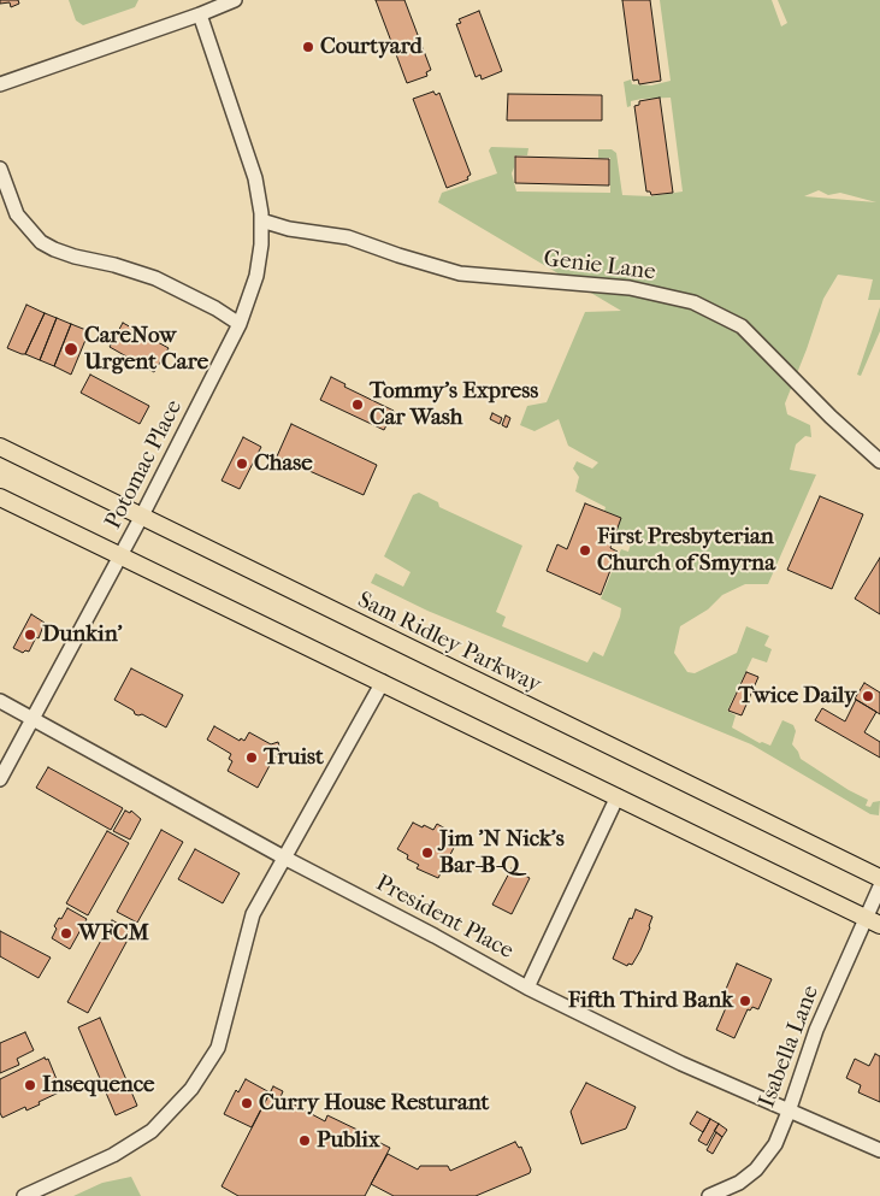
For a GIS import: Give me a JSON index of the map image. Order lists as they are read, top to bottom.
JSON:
{
  "streets": {
    "main road": ["Sam Ridley Parkway"],
    "street": [
      "Genie Lane",
      "Potomac Place",
      "President Place",
      "Isabella Lane"
    ]
  },
  "crossings": [
    ["Genie Lane", "Potomac Place"],
    ["Potomac Place", "Sam Ridley Parkway"],
    ["Potomac Place", "President Place"],
    ["President Place", "Isabella Lane"]
  ],
  "places": [
    "Courtyard",
    "CareNow Urgent Care",
    "Tommy's Express Car Wash",
    "Chase",
    "First Presbyterian Church of Smyrna",
    "Dunkin'",
    "Twice Daily",
    "Truist",
    "Jim 'N Nick's Bar-B-Q",
    "WFCM",
    "Fifth Third Bank",
    "Insequence",
    "Curry House Resturant",
    "Publix"
  ]
}
